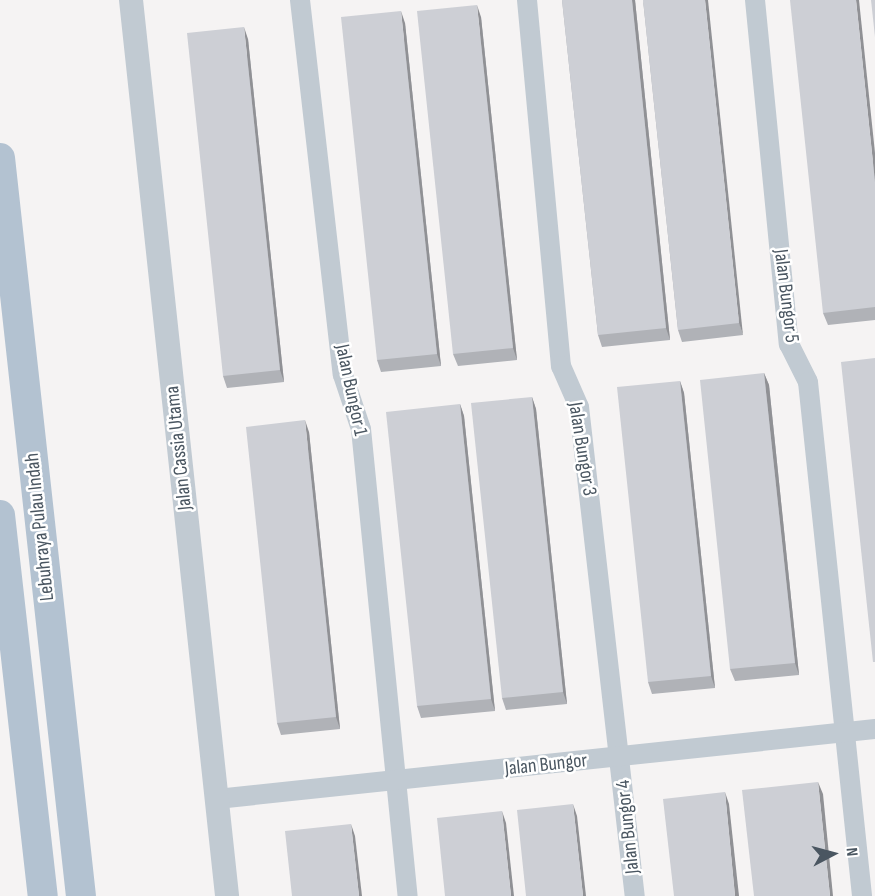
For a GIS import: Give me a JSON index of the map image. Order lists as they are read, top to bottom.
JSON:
{
  "streets": {
    "main road": ["Lebuhraya Pulau Indah"],
    "street": [
      "Jalan Bungor 5",
      "Jalan Bungor 1",
      "Jalan Cassia Utama",
      "Jalan Bungor 3",
      "Jalan Bungor",
      "Jalan Bungor 4"
    ]
  },
  "crossings": [
    ["Jalan Bungor 5", "Jalan Bungor"],
    ["Jalan Bungor 1", "Jalan Bungor"],
    ["Jalan Cassia Utama", "Jalan Bungor"],
    ["Jalan Bungor 3", "Jalan Bungor"],
    ["Jalan Bungor 3", "Jalan Bungor 4"],
    ["Jalan Bungor", "Jalan Bungor 4"]
  ],
  "north": "right"
}
